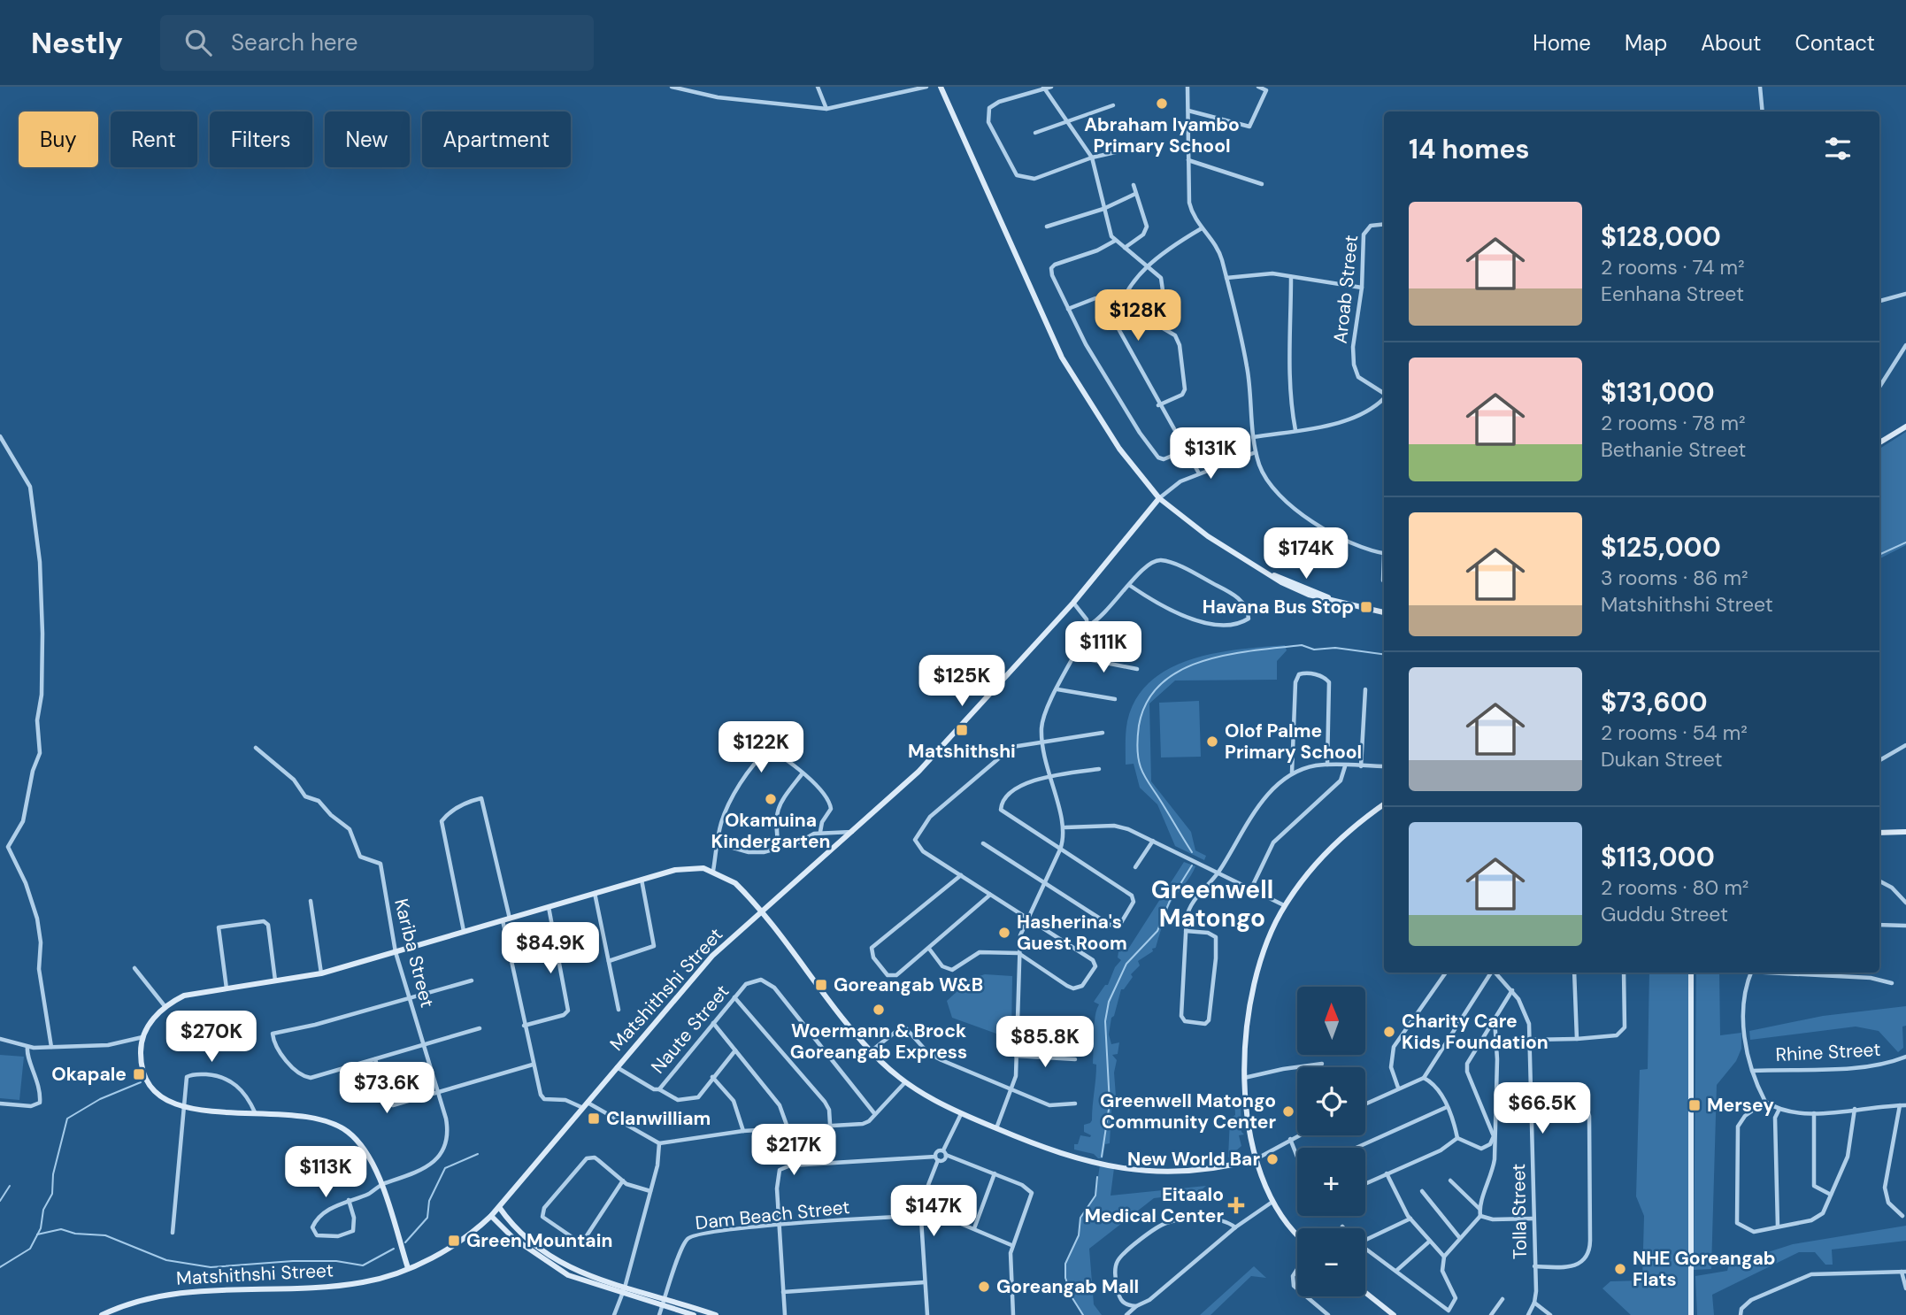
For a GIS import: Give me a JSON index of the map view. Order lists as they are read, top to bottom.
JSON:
{
  "streets": {
    "street": [
      "Aroab Street",
      "Kariba Street",
      "Matshithshi Street",
      "Naute Street",
      "Rhine Street",
      "Tolla Street",
      "Dam Beach Street"
    ]
  },
  "crossings": [
    ["Matshithshi Street", "Naute Street"]
  ],
  "districts": ["Greenwell Matongo"],
  "places": {
    "other": [
      "Abraham Iyambo Primary School",
      "Olof Palme Primary School",
      "Okamuina Kindergarten",
      "Hasherina's Guest Room",
      "Woermann & Brock Goreangab Express",
      "Charity Care Kids Foundation",
      "Greenwell Matongo Community Center",
      "New World Bar",
      "NHE Goreangab Flats",
      "Goreangab Mall"
    ],
    "transit": [
      "Havana Bus Stop",
      "Matshithshi",
      "Goreangab W&B",
      "Okapale",
      "Mersey",
      "Clanwilliam",
      "Green Mountain"
    ],
    "health": ["Eitaalo Medical Center"]
  },
  "north": "top",
  "page": {
    "header": "Nestly",
    "search": "Search here",
    "nav": [
      "Home",
      "Map",
      "About",
      "Contact"
    ],
    "chip": [
      "Buy",
      "Rent",
      "Filters",
      "New",
      "Apartment"
    ],
    "heading": "14 homes",
    "list": [
      {
        "name": "$128,000",
        "note": "2 rooms · 74 m² · Eenhana Street"
      },
      {
        "name": "$131,000",
        "note": "2 rooms · 78 m² · Bethanie Street"
      },
      {
        "name": "$125,000",
        "note": "3 rooms · 86 m² · Matshithshi Street"
      },
      {
        "name": "$73,600",
        "note": "2 rooms · 54 m² · Dukan Street"
      },
      {
        "name": "$113,000",
        "note": "2 rooms · 80 m² · Guddu Street"
      }
    ],
    "price": [
      "$128K",
      "$131K",
      "$174K",
      "$111K",
      "$125K",
      "$122K",
      "$84.9K",
      "$270K",
      "$85.8K",
      "$73.6K",
      "$66.5K",
      "$217K",
      "$113K",
      "$147K"
    ],
    "map_buttons": ["+", "−"]
  }
}
